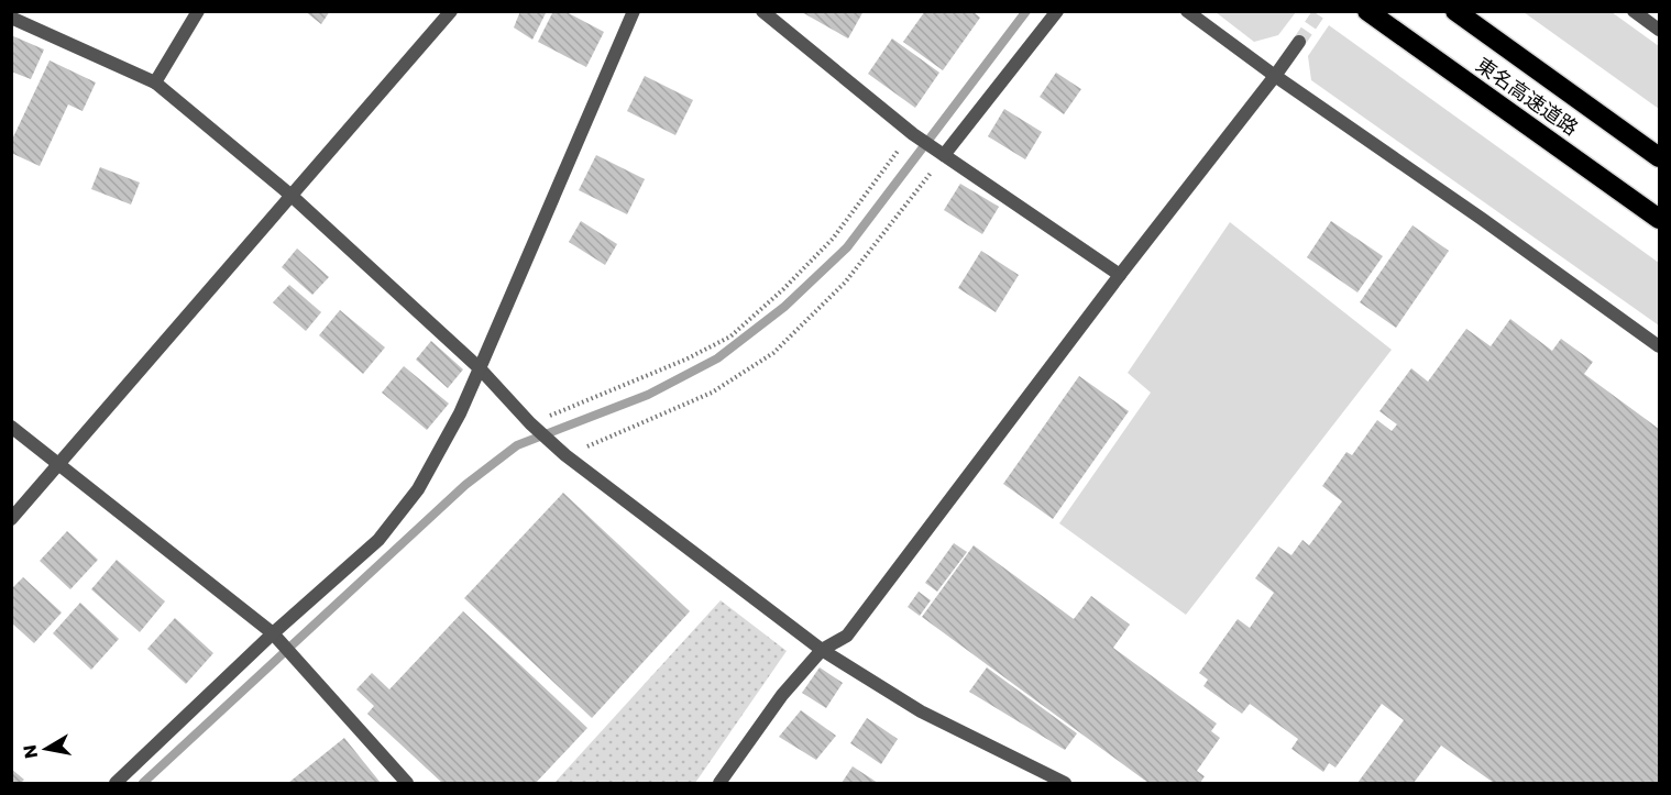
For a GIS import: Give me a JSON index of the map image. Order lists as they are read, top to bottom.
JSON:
{
  "streets": {
    "highway": ["東名高速道路"]
  },
  "north": "left"
}
